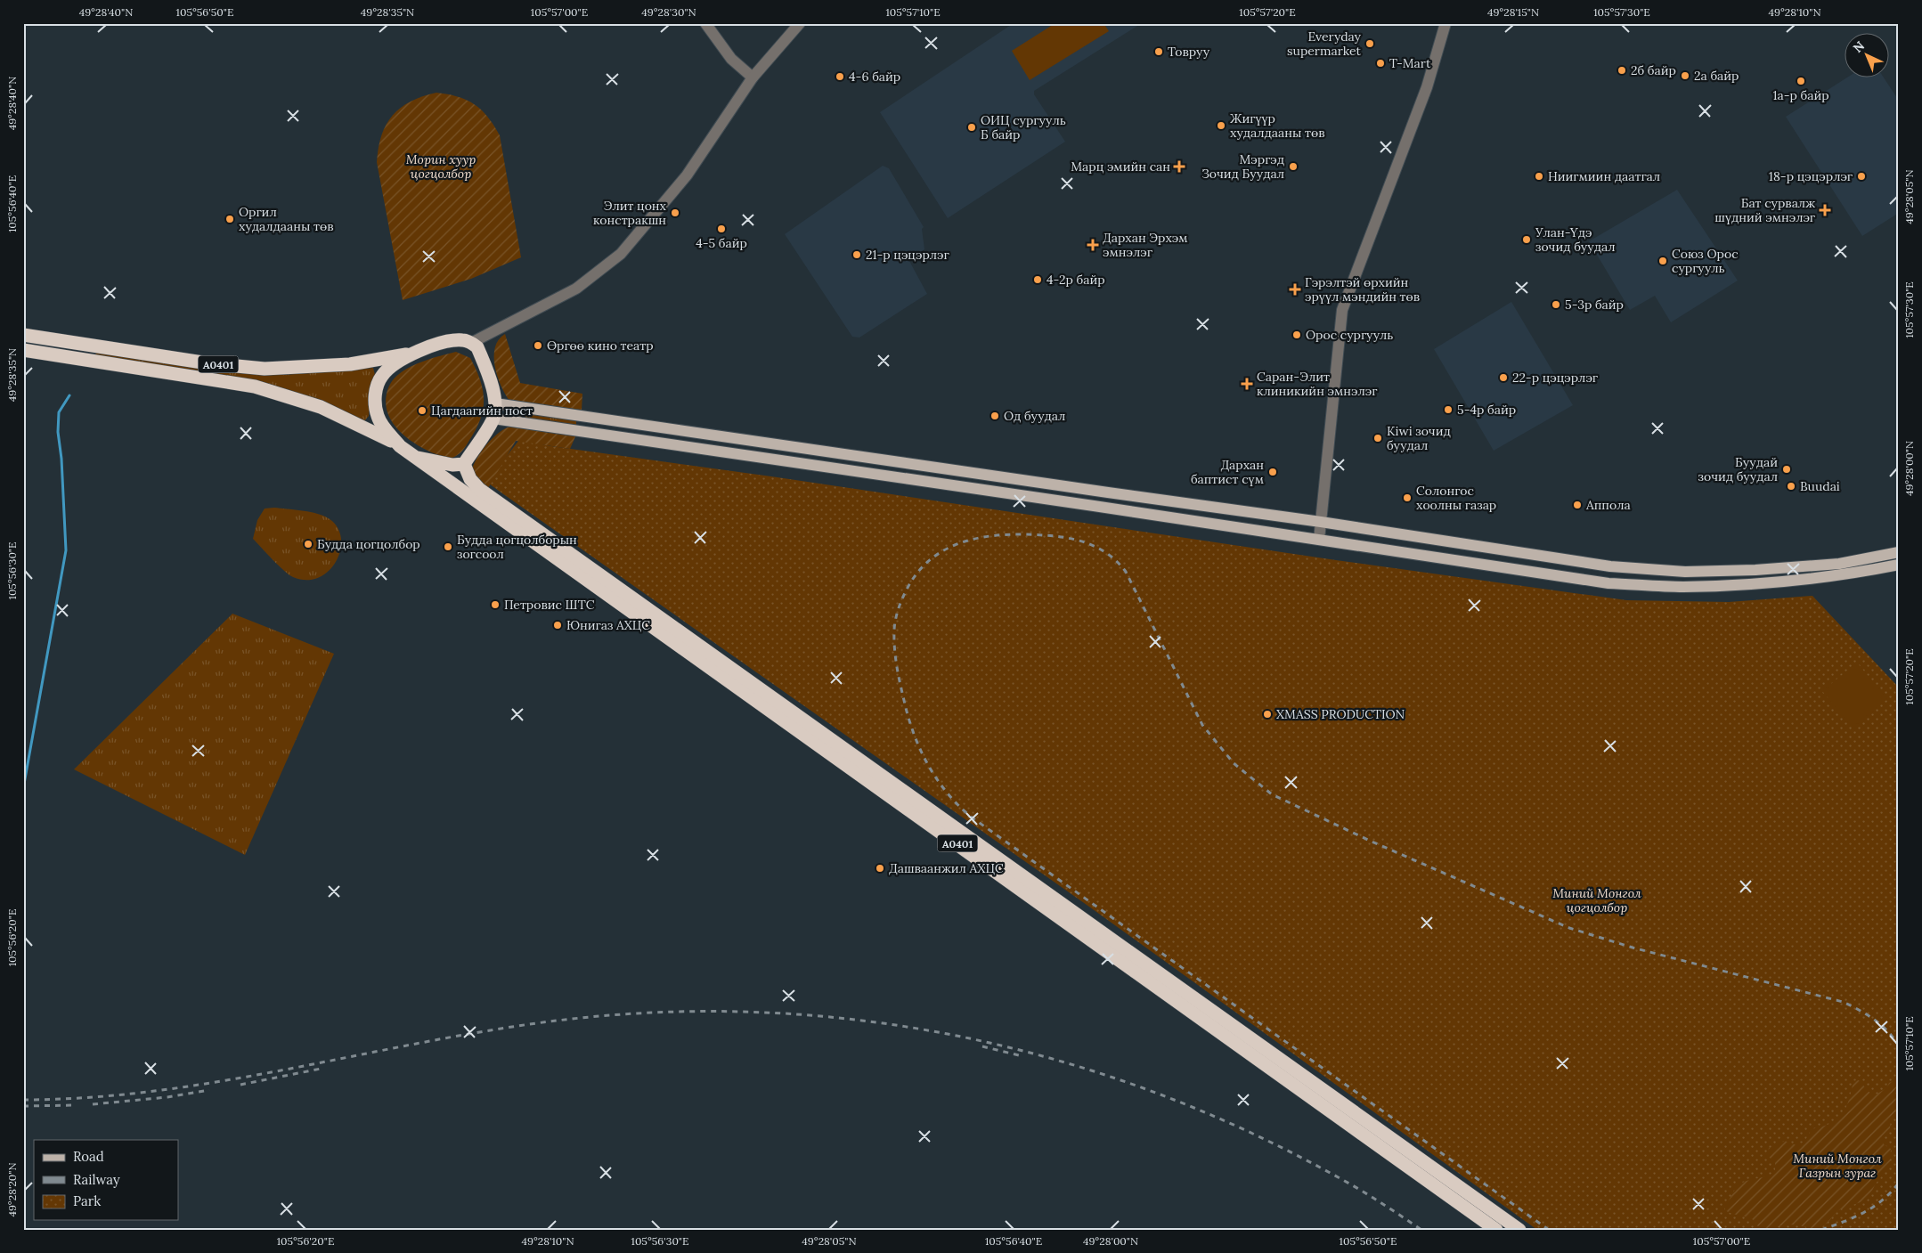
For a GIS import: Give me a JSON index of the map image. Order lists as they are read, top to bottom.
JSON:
{
  "streets": {
    "highway": ["A0401"]
  },
  "parks": ["Морин хуур цогцолбор", "Миний Монгол цогцолбор", "Миний Монгол Газрын зураг"],
  "places": {
    "other": [
      "Everyday supermarket",
      "Товруу",
      "T-Mart",
      "2б байр",
      "2а байр",
      "4-6 байр",
      "1а-р байр",
      "Жигүүр худалдааны төв",
      "ОИЦ сургууль Б байр",
      "Мэргэд Зочид Буудал",
      "Ниигмиин даатгал",
      "18-р цэцэрлэг",
      "Элит цонх констракшн",
      "Оргил худалдааны төв",
      "4-5 байр",
      "Улан-Үдэ зочид буудал",
      "21-р цэцэрлэг",
      "Союз Орос сургууль",
      "4-2р байр",
      "5-3р байр",
      "Орос сургууль",
      "Өргөө кино театр",
      "22-р цэцэрлэг",
      "5-4р байр",
      "Цагдаагийн пост",
      "Од буудал",
      "Kiwi зочид буудал",
      "Буудай зочид буудал",
      "Дархан баптист сүм",
      "Buudai",
      "Солонгос хоолны газар",
      "Аппола",
      "Будда цогцолбор",
      "Будда цогцолборын зогсоол",
      "Петровис ШТС",
      "Юнигаз АХЦС",
      "XMASS PRODUCTION",
      "Дашваанжил АХЦС"
    ],
    "health": [
      "Марц эмийн сан",
      "Бат сурвалж шүдний эмнэлэг",
      "Дархан Эрхэм эмнэлэг",
      "Гэрэлтэй өрхийн эрүүл мэндийн төв",
      "Саран-Элит клиникийн эмнэлэг"
    ]
  },
  "legend": ["Road", "Railway", "Park"],
  "north": "top left",
  "coordinates": [
    "49°28'40\"N",
    "105°56'50\"E",
    "49°28'35\"N",
    "105°57'00\"E",
    "49°28'30\"N",
    "105°57'10\"E",
    "105°57'20\"E",
    "49°28'15\"N",
    "105°57'30\"E",
    "49°28'10\"N",
    "49°28'05\"N",
    "105°56'40\"E",
    "49°28'00\"N",
    "105°56'30\"E",
    "105°56'20\"E",
    "49°28'20\"N"
  ]
}
